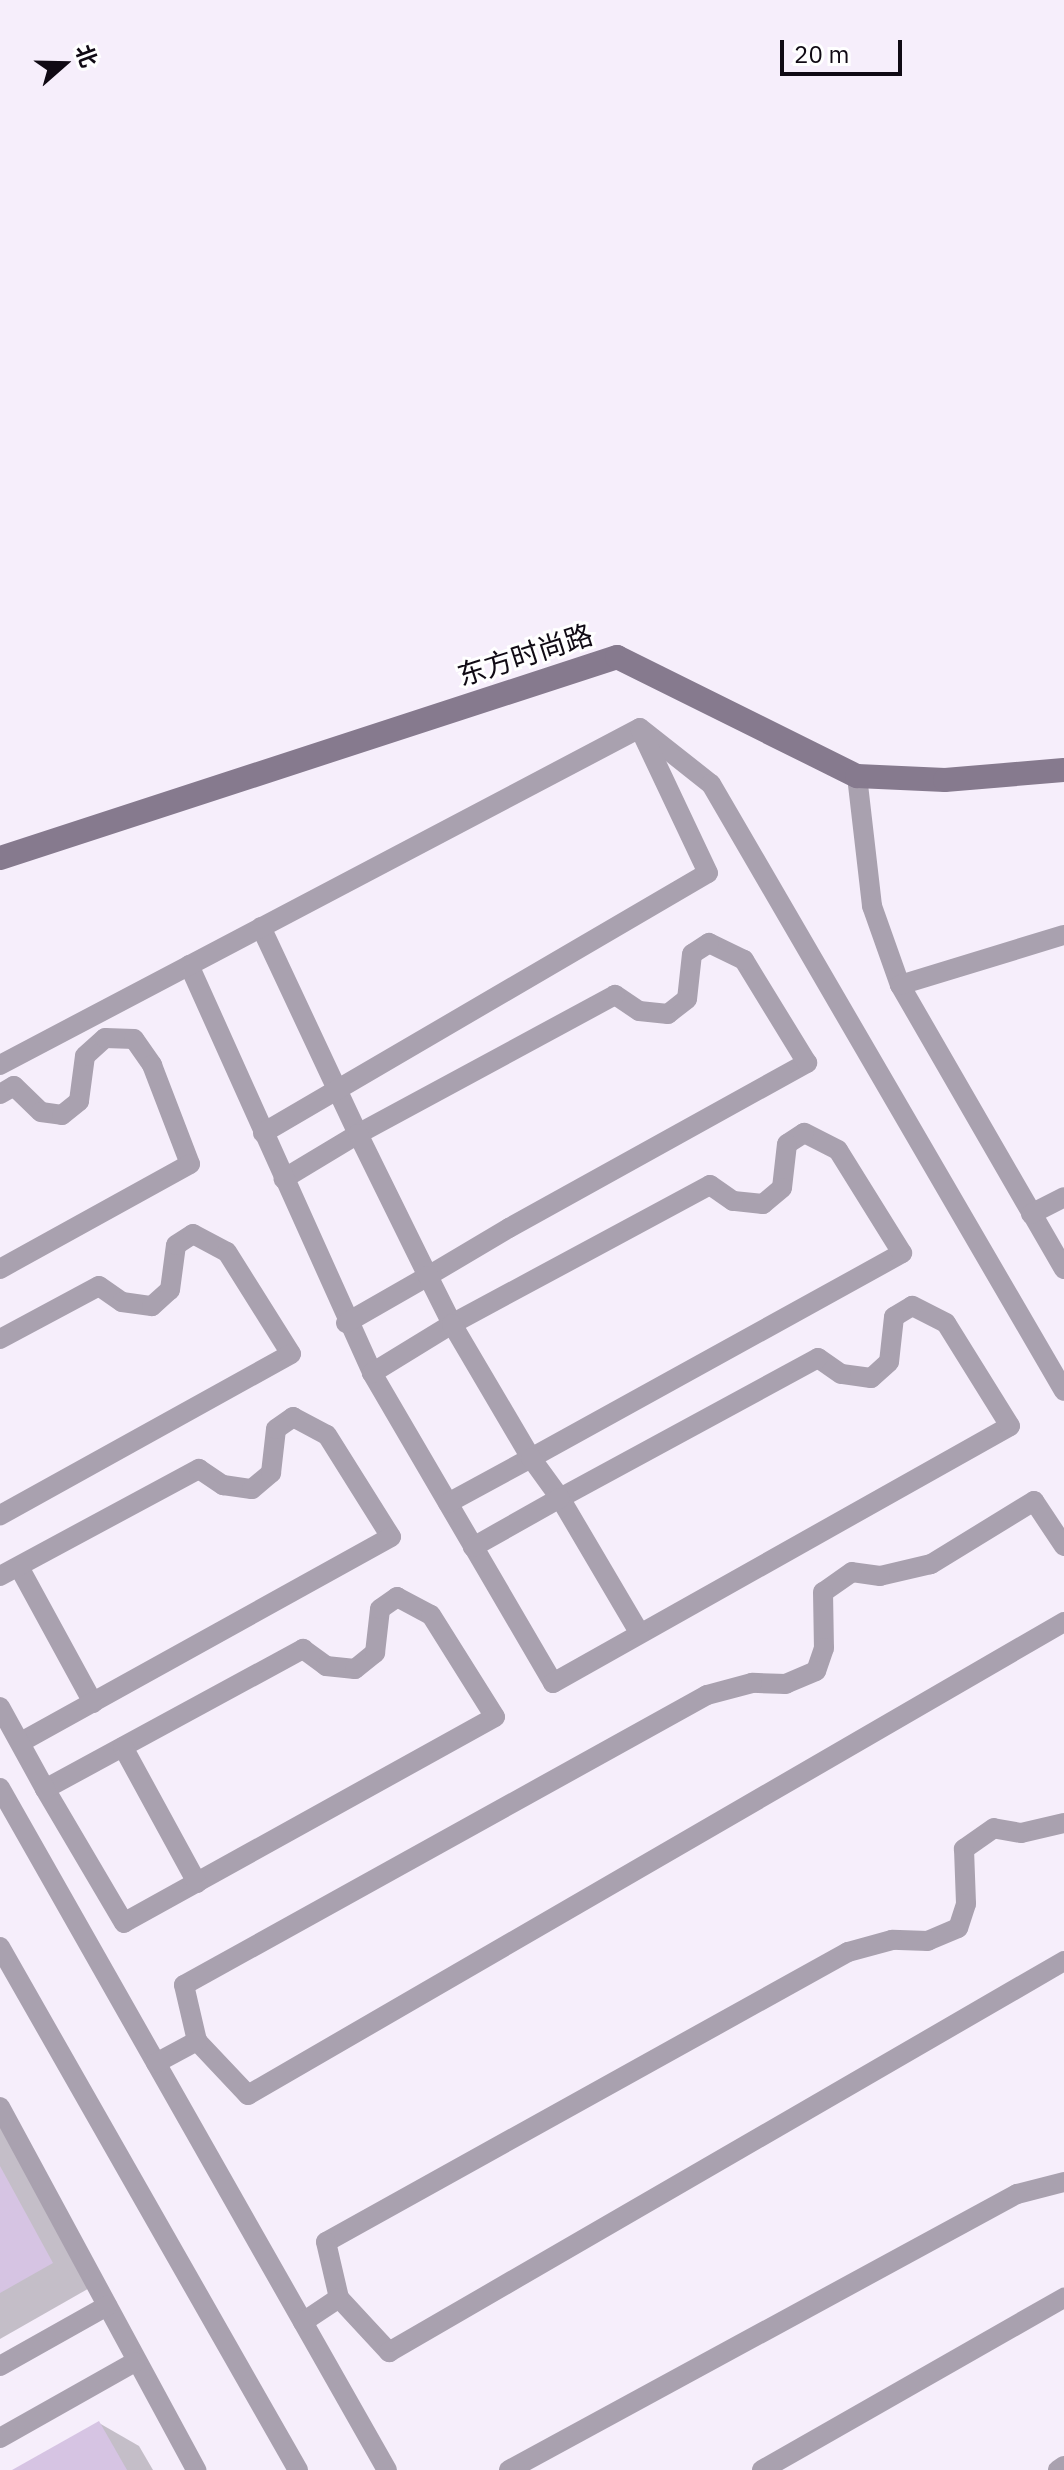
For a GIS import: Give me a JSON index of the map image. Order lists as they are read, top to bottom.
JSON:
{
  "streets": {
    "main road": ["东方时尚路"]
  },
  "scale_bar": "20 m",
  "north": "right"
}
